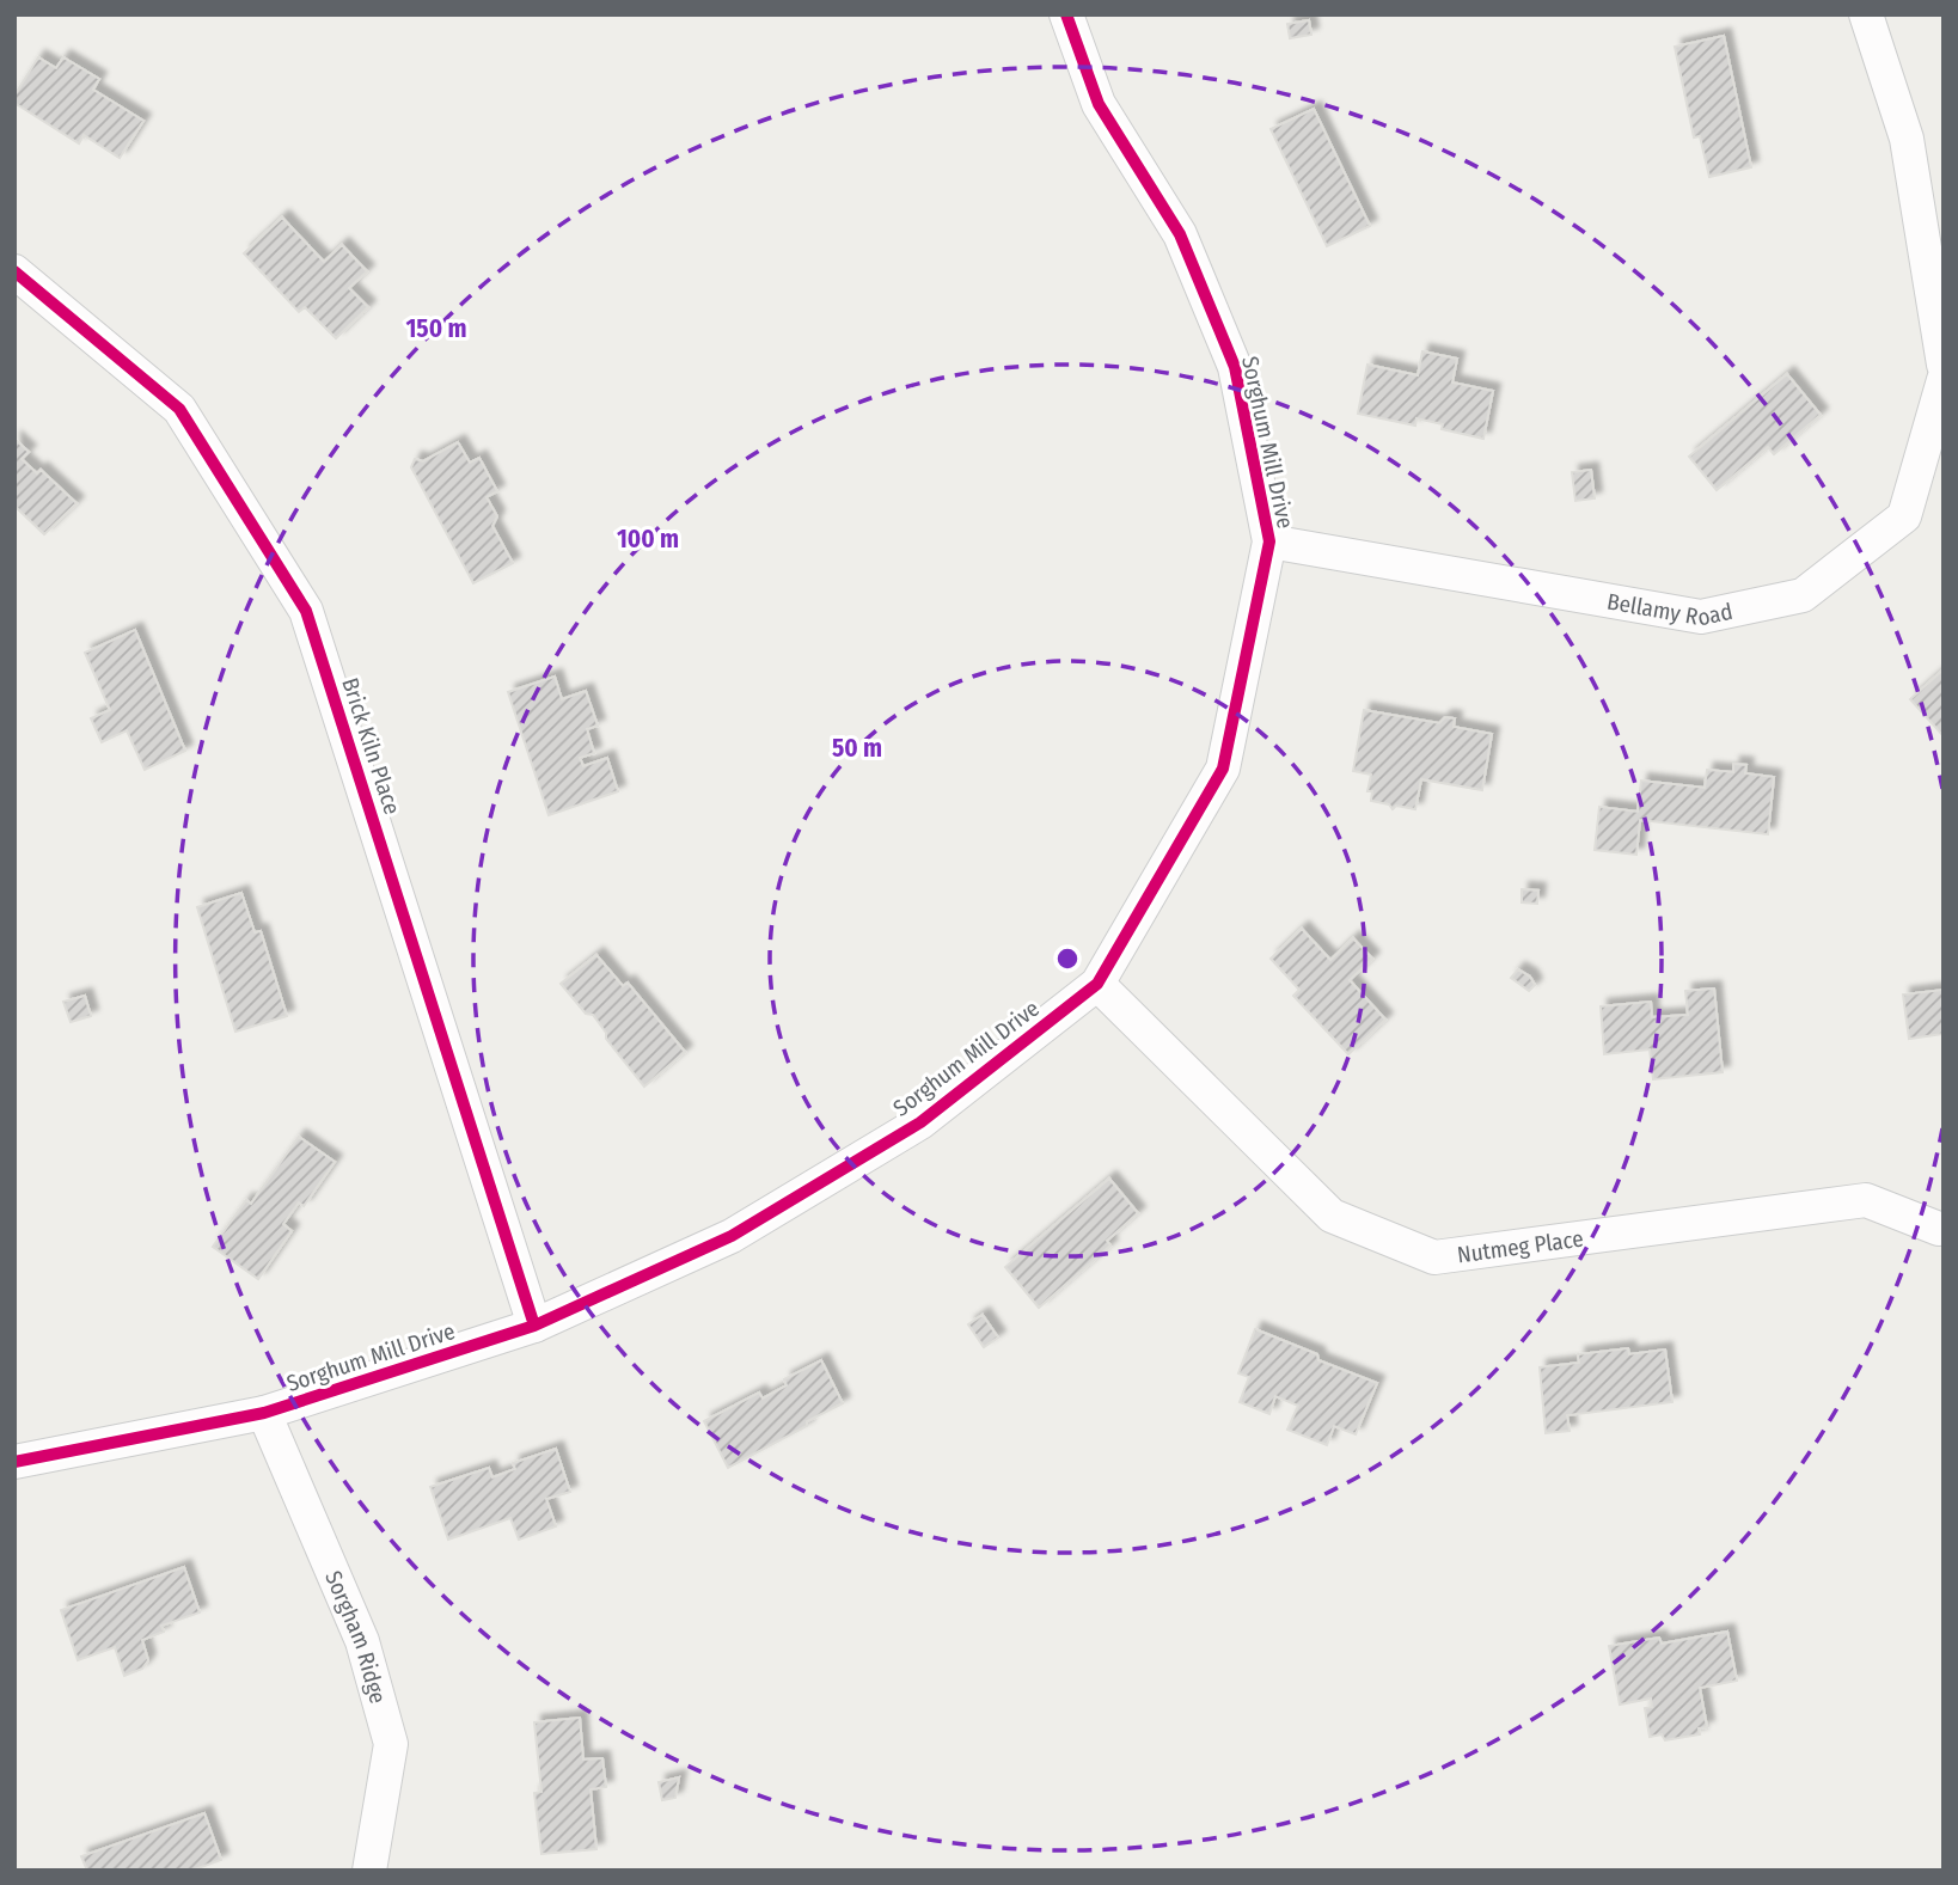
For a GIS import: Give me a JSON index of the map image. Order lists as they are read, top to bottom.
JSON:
{
  "streets": {
    "street": [
      "Sorghum Mill Drive",
      "Bellamy Road",
      "Brick Kiln Place",
      "Nutmeg Place",
      "Sorgham Ridge"
    ]
  },
  "crossings": [
    ["Sorghum Mill Drive", "Bellamy Road"],
    ["Sorghum Mill Drive", "Brick Kiln Place"],
    ["Sorghum Mill Drive", "Nutmeg Place"],
    ["Sorghum Mill Drive", "Sorgham Ridge"]
  ],
  "rings": ["150 m", "100 m", "50 m"]
}
